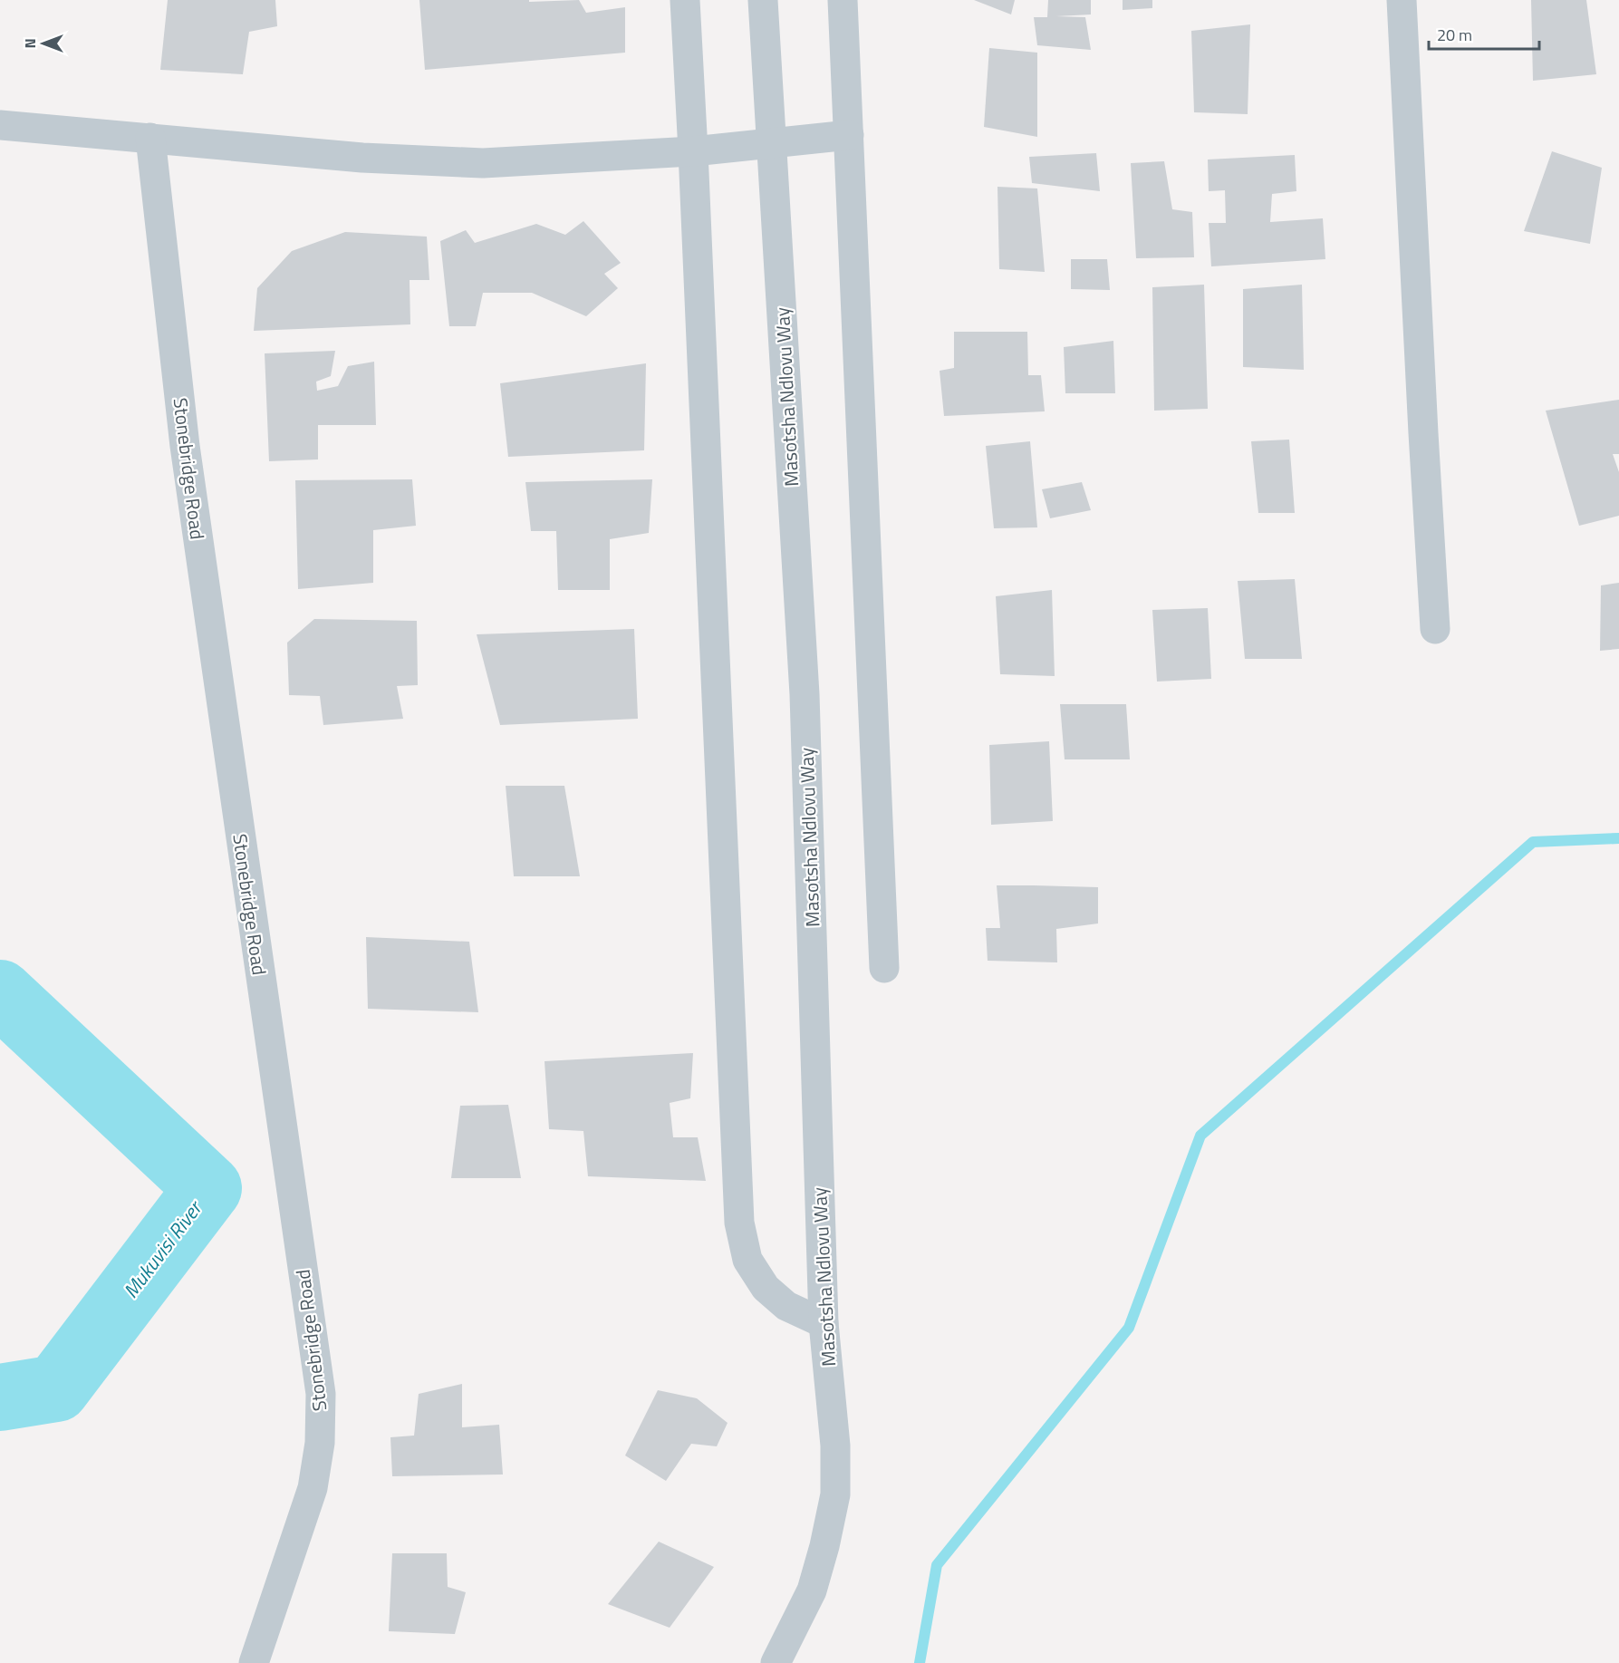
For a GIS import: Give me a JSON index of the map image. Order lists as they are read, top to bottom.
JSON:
{
  "streets": {
    "street": ["Masotsha Ndlovu Way", "Stonebridge Road"]
  },
  "water": ["Mukuvisi River"],
  "scale_bar": "20 m",
  "north": "left"
}
